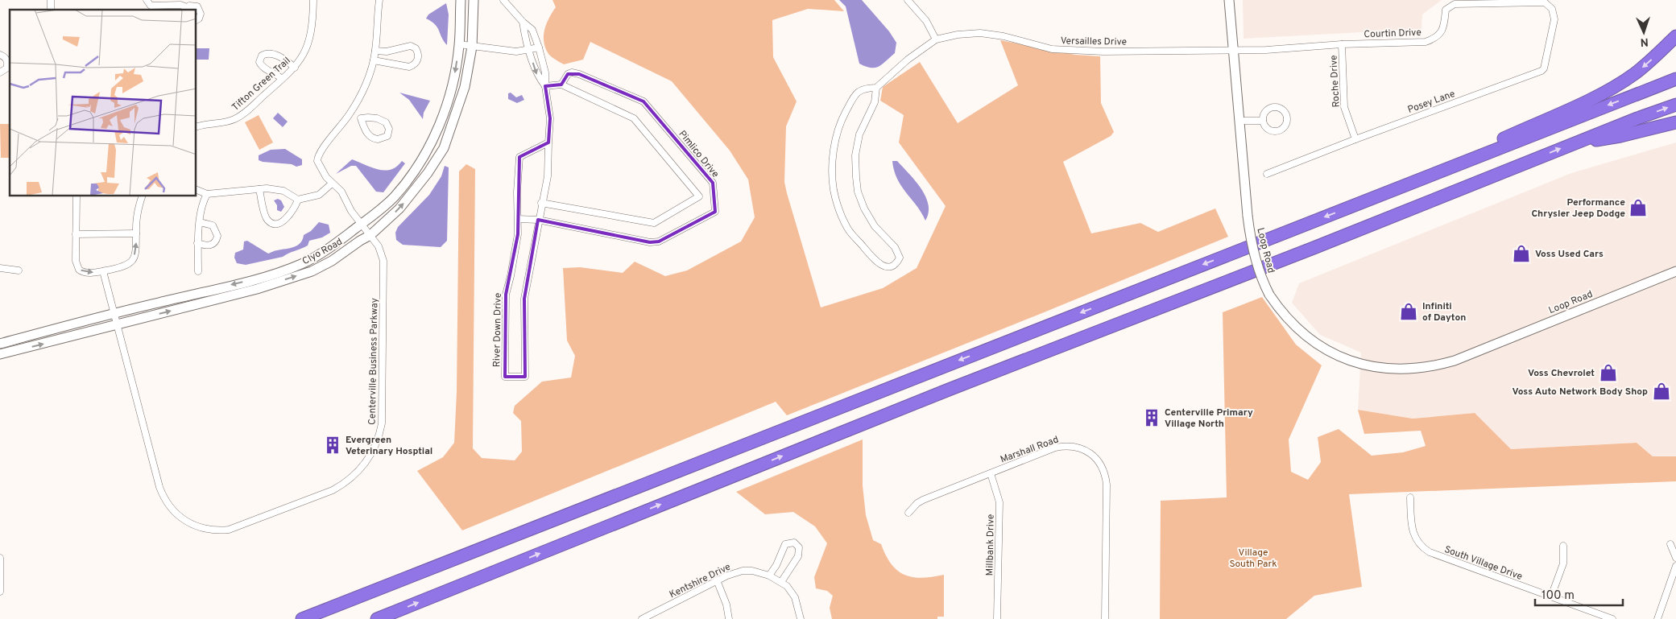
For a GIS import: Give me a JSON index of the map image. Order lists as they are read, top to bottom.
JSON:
{
  "streets": {
    "street": [
      "Courtin Drive",
      "Versailles Drive",
      "Roche Drive",
      "Tifton Green Trail",
      "Posey Lane",
      "Pimlico Drive",
      "Loop Road",
      "Clyo Road",
      "River Down Drive",
      "Centerville Business Parkway",
      "Marshall Road",
      "Millbank Drive",
      "South Village Drive",
      "Kentshire Drive"
    ]
  },
  "crossings": [
    ["Courtin Drive", "Versailles Drive"],
    ["Courtin Drive", "Roche Drive"],
    ["Courtin Drive", "Posey Lane"],
    ["Courtin Drive", "Loop Road"],
    ["Versailles Drive", "Loop Road"],
    ["Roche Drive", "Posey Lane"],
    ["Pimlico Drive", "River Down Drive"],
    ["Clyo Road", "Centerville Business Parkway"],
    ["Marshall Road", "Millbank Drive"]
  ],
  "parks": ["Village South Park"],
  "places": {
    "shop": [
      "Performance Chrysler Jeep Dodge",
      "Voss Used Cars",
      "Infiniti of Dayton",
      "Voss Chevrolet",
      "Voss Auto Network Body Shop"
    ],
    "building": ["Centerville Primary Village North", "Evergreen Veterinary Hosptial"]
  },
  "scale_bar": "100 m",
  "north": "bottom"
}
